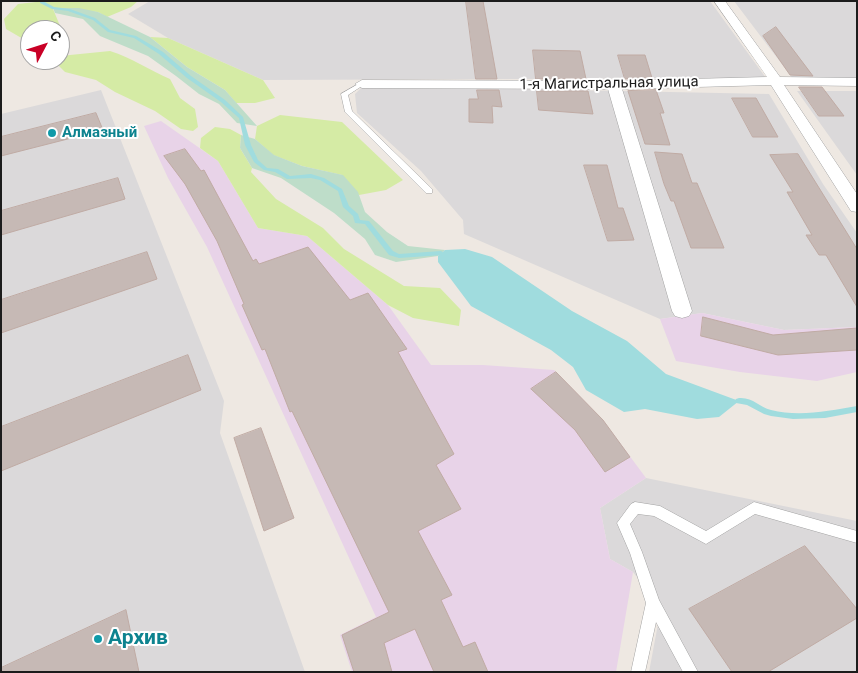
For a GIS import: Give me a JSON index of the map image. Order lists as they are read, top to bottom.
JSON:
{
  "streets": {
    "street": ["1-я Магистральная улица"]
  },
  "places": ["Алмазный", "Архив"],
  "north": "top right"
}
